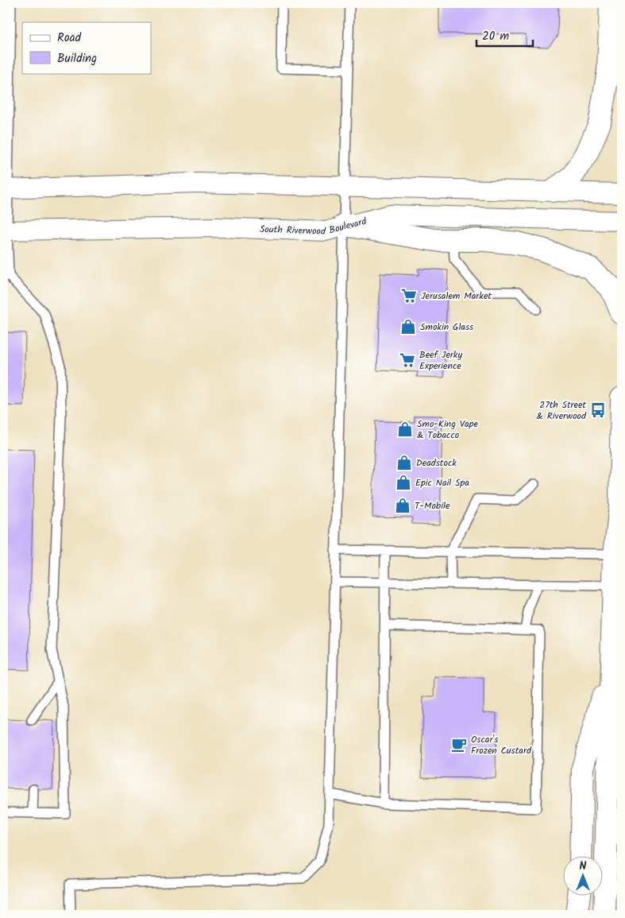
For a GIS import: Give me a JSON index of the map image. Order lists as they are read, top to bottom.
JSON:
{
  "streets": {
    "street": ["South Riverwood Boulevard"]
  },
  "places": {
    "supermarket": ["Jerusalem Market", "Beef Jerky Experience"],
    "shop": [
      "Smokin Glass",
      "Smo-King Vape & Tobacco",
      "Deadstock",
      "Epic Nail Spa",
      "T-Mobile"
    ],
    "bus stop": ["27th Street & Riverwood"],
    "cafe": ["Oscar's Frozen Custard"]
  },
  "legend": ["Road", "Building"],
  "scale_bar": "20 m",
  "north": "top"
}
